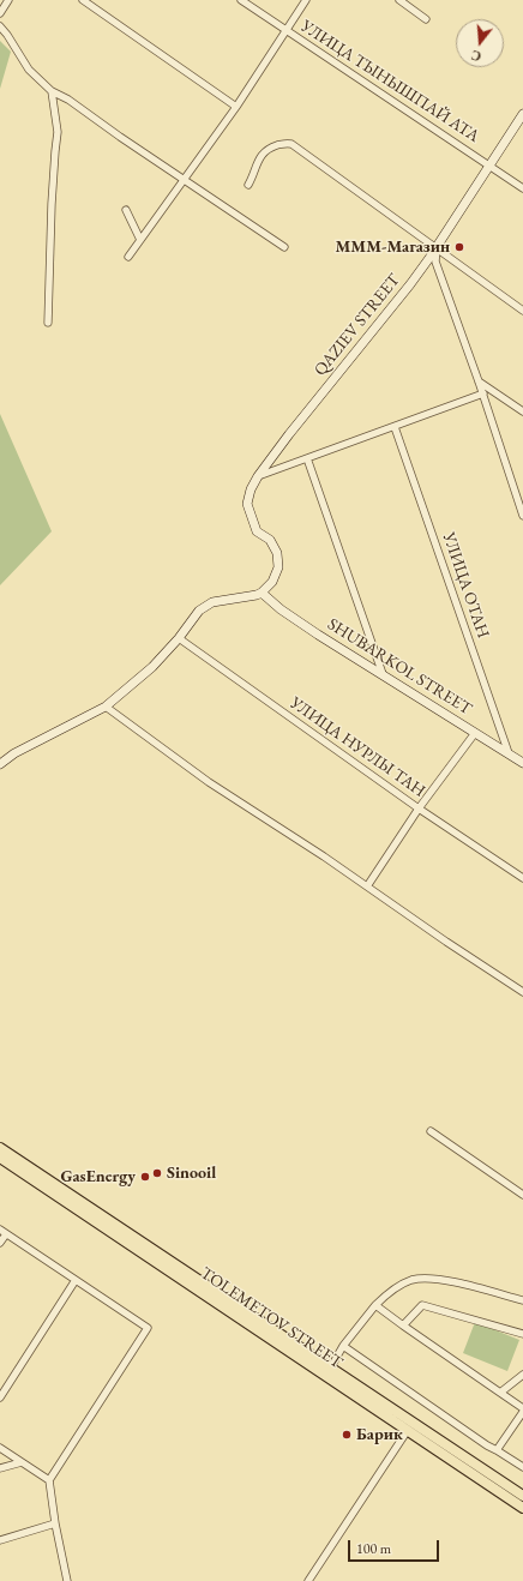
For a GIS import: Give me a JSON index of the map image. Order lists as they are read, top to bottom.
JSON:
{
  "streets": {
    "main road": ["TOLEMETOV STREET"],
    "street": [
      "УЛИЦА ТЫНЫШПАЙ АТА",
      "QAZIEV STREET",
      "УЛИЦА ОТАН",
      "SHUBARKOL STREET",
      "УЛИЦА НУРЛЫ ТАН"
    ]
  },
  "crossings": [
    ["УЛИЦА ТЫНЫШПАЙ АТА", "QAZIEV STREET"],
    ["QAZIEV STREET", "SHUBARKOL STREET"],
    ["УЛИЦА ОТАН", "SHUBARKOL STREET"]
  ],
  "places": [
    "МММ-Магазин",
    "Sinooil",
    "GasEnergy",
    "Барик"
  ],
  "scale_bar": "100 m",
  "north": "bottom"
}
